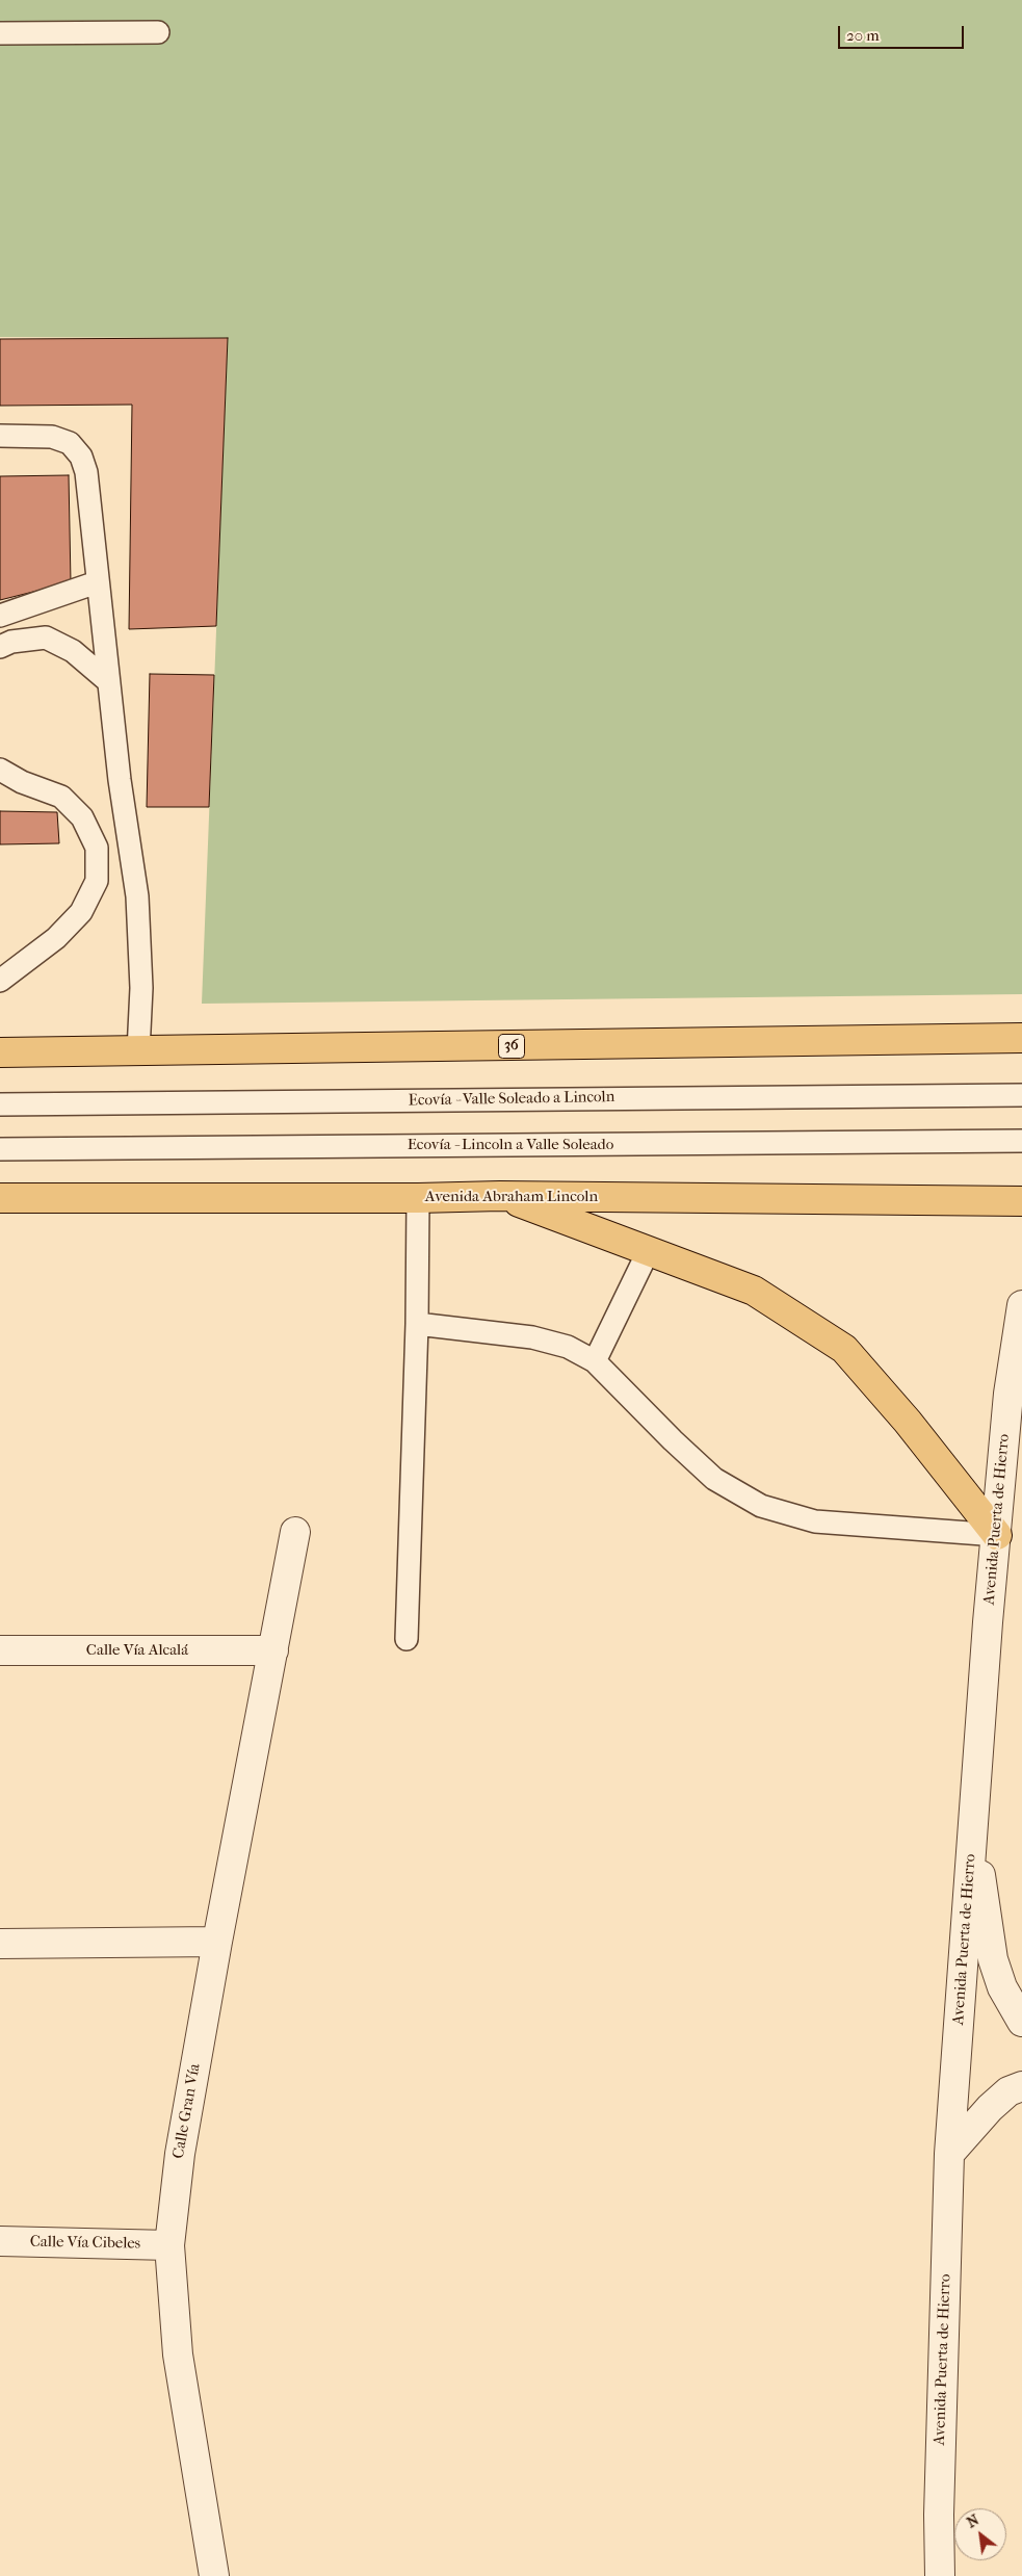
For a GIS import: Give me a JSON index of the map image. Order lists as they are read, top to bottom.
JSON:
{
  "streets": {
    "main road": ["36", "Avenida Abraham Lincoln"],
    "street": [
      "Avenida Puerta de Hierro",
      "Calle Vía Alcalá",
      "Calle Gran Vía",
      "Calle Vía Cibeles"
    ],
    "lane": ["Ecovía - Valle Soleado a Lincoln", "Ecovía - Lincoln a Valle Soleado"]
  },
  "crossings": [
    ["Calle Vía Alcalá", "Calle Gran Vía"],
    ["Calle Gran Vía", "Calle Vía Cibeles"]
  ],
  "scale_bar": "20 m",
  "north": "top left"
}
